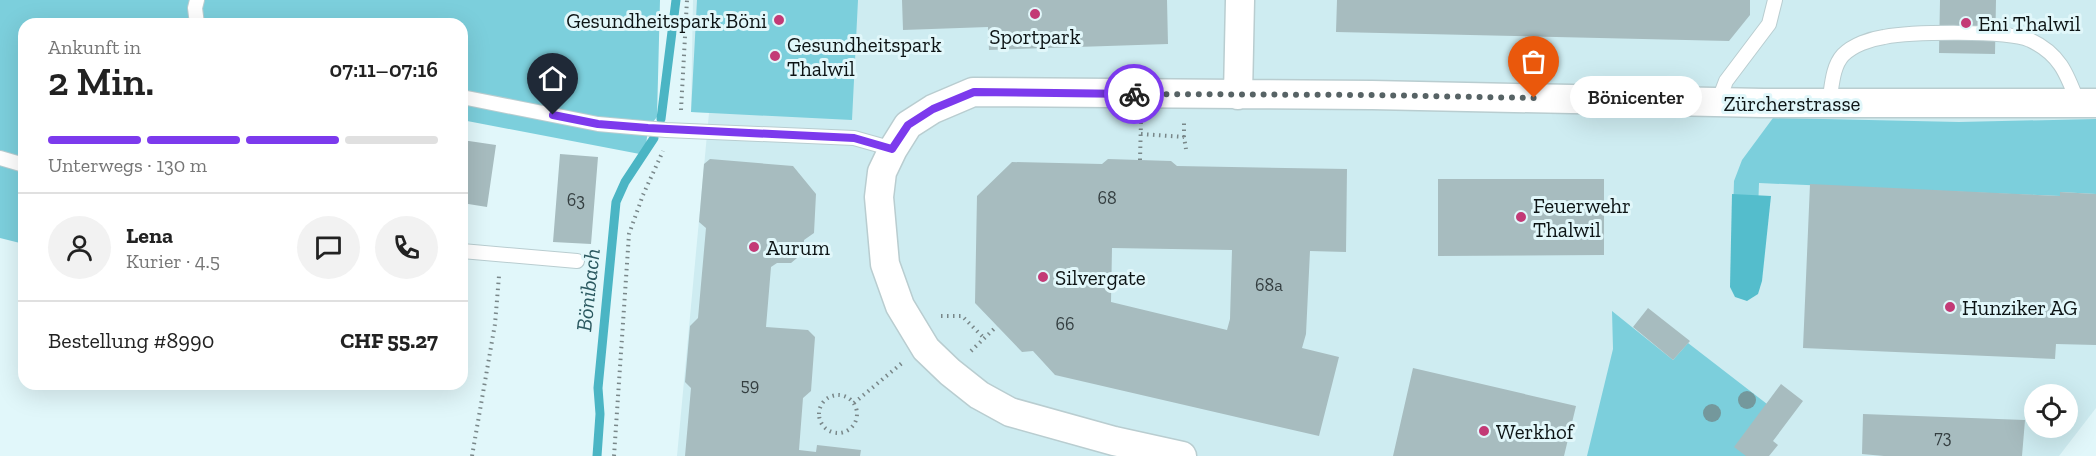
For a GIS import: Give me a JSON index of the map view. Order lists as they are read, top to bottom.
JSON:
{
  "streets": {
    "street": ["Zürcherstrasse"]
  },
  "water": ["Bönibach"],
  "places": [
    "Sportpark",
    "Gesundheitspark Böni",
    "Eni Thalwil",
    "Gesundheitspark Thalwil",
    "Bönicenter",
    "Feuerwehr Thalwil",
    "Aurum",
    "Silvergate",
    "Hunziker AG",
    "Werkhof"
  ],
  "house_numbers": [
    "68",
    "63",
    "68a",
    "66",
    "59",
    "73"
  ],
  "page": {
    "heading": ["2 Min.", "Ankunft in", "07:11–07:16"],
    "panel": [
      "Lena",
      "Kurier · 4.5",
      "Bestellung #8990",
      "CHF 55.27"
    ],
    "bubble": "Bönicenter",
    "bar": "Unterwegs · 130 m"
  }
}
